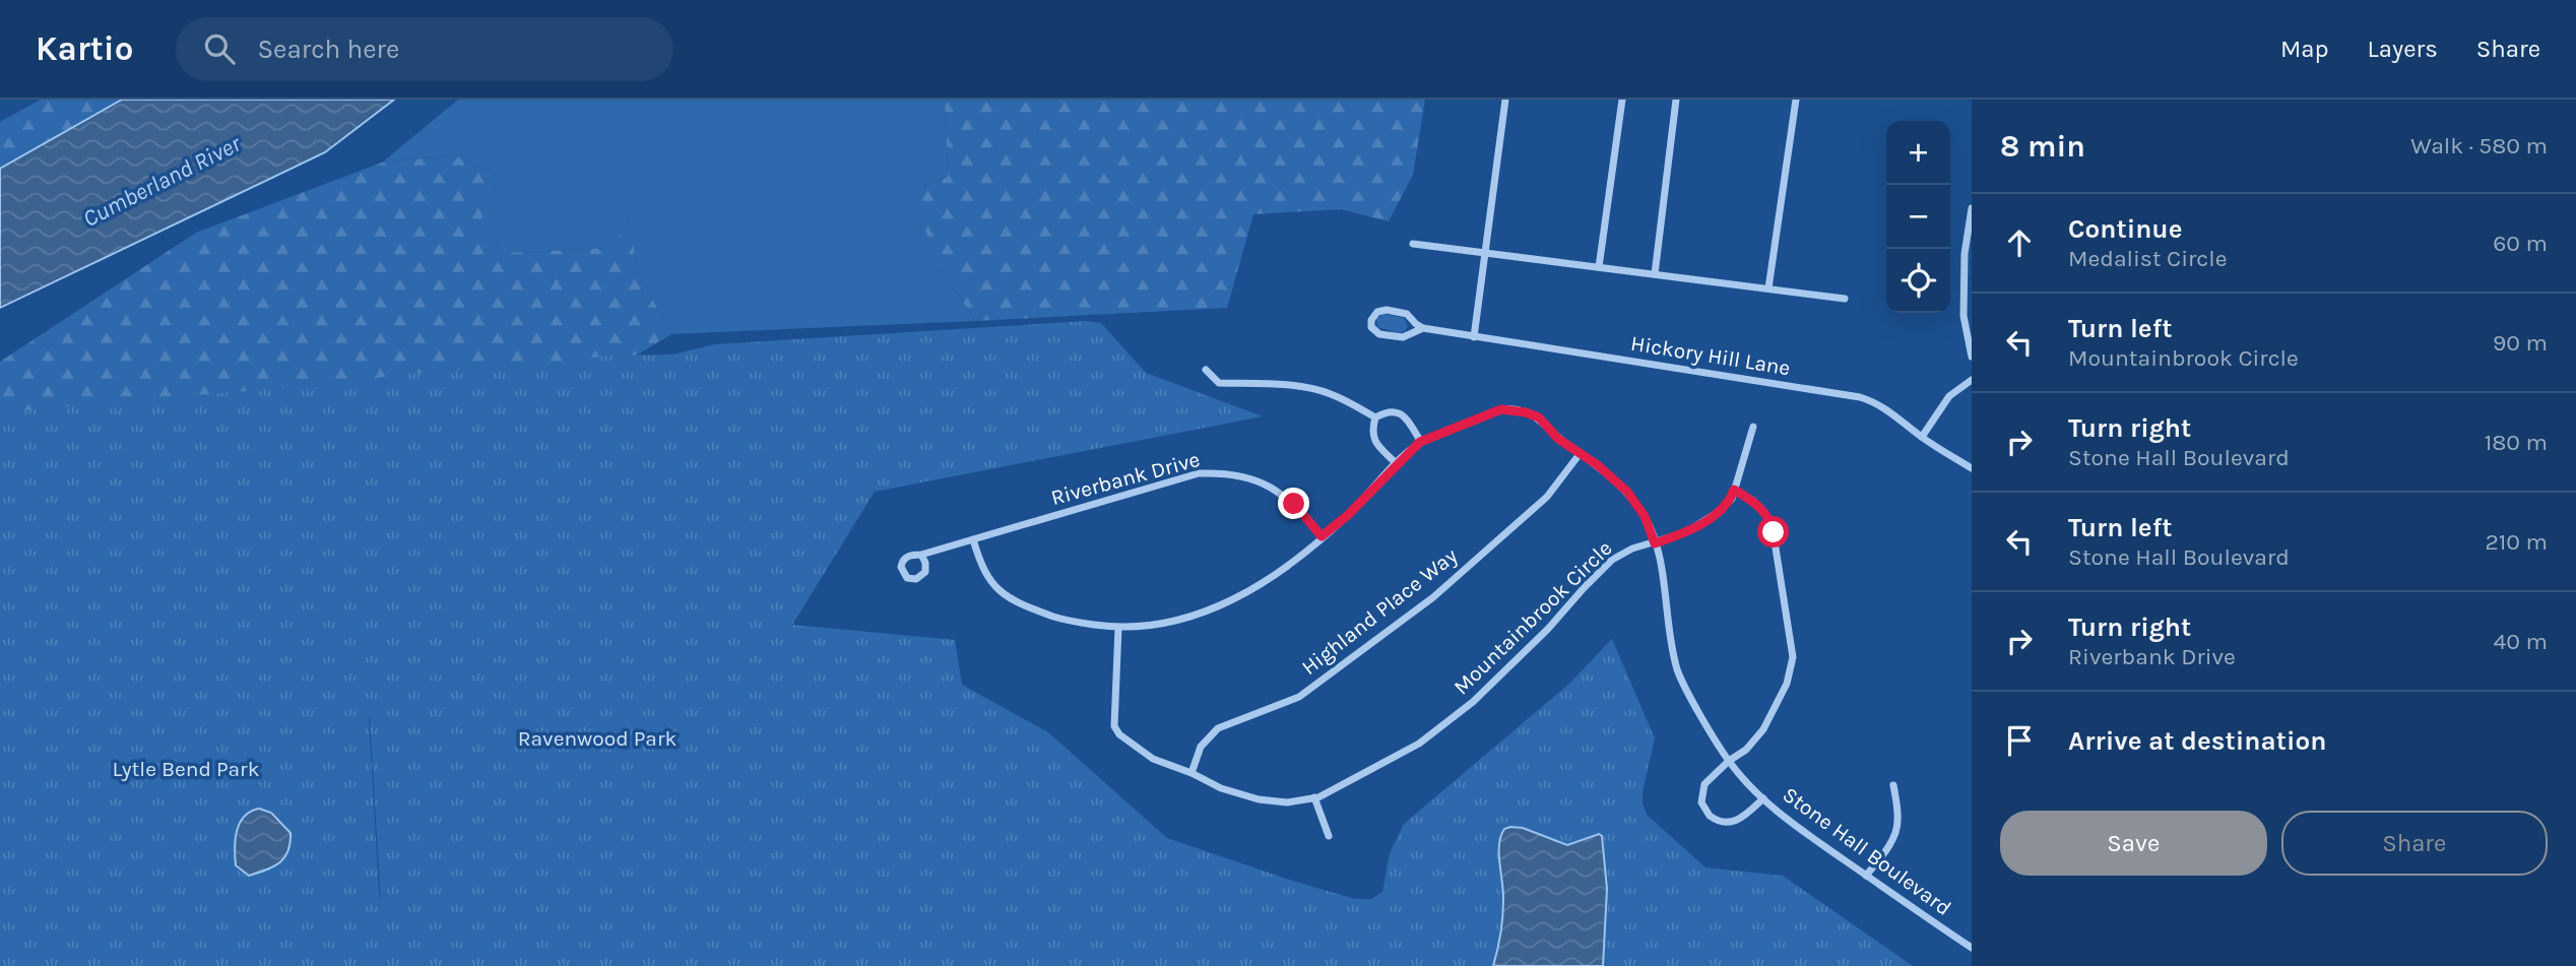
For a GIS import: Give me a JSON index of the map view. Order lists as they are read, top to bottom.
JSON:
{
  "streets": {
    "street": [
      "Hickory Hill Lane",
      "Riverbank Drive",
      "Highland Place Way",
      "Mountainbrook Circle",
      "Stone Hall Boulevard"
    ]
  },
  "crossings": [
    ["Riverbank Drive", "Stone Hall Boulevard"],
    ["Highland Place Way", "Mountainbrook Circle"],
    ["Highland Place Way", "Stone Hall Boulevard"],
    ["Mountainbrook Circle", "Stone Hall Boulevard"]
  ],
  "water": ["Cumberland River"],
  "parks": ["Ravenwood Park", "Lytle Bend Park"],
  "page": {
    "header": "Kartio",
    "search": "Search here",
    "nav": ["Map", "Layers", "Share"],
    "heading": ["8 min", "Walk · 580 m"],
    "map_buttons": ["+", "−"],
    "list": [
      ["Continue", "Medalist Circle", "60 m"],
      ["Turn left", "Mountainbrook Circle", "90 m"],
      ["Turn right", "Stone Hall Boulevard", "180 m"],
      ["Turn left", "Stone Hall Boulevard", "210 m"],
      ["Turn right", "Riverbank Drive", "40 m"],
      "Arrive at destination"
    ],
    "buttons": ["Save", "Share"]
  }
}
